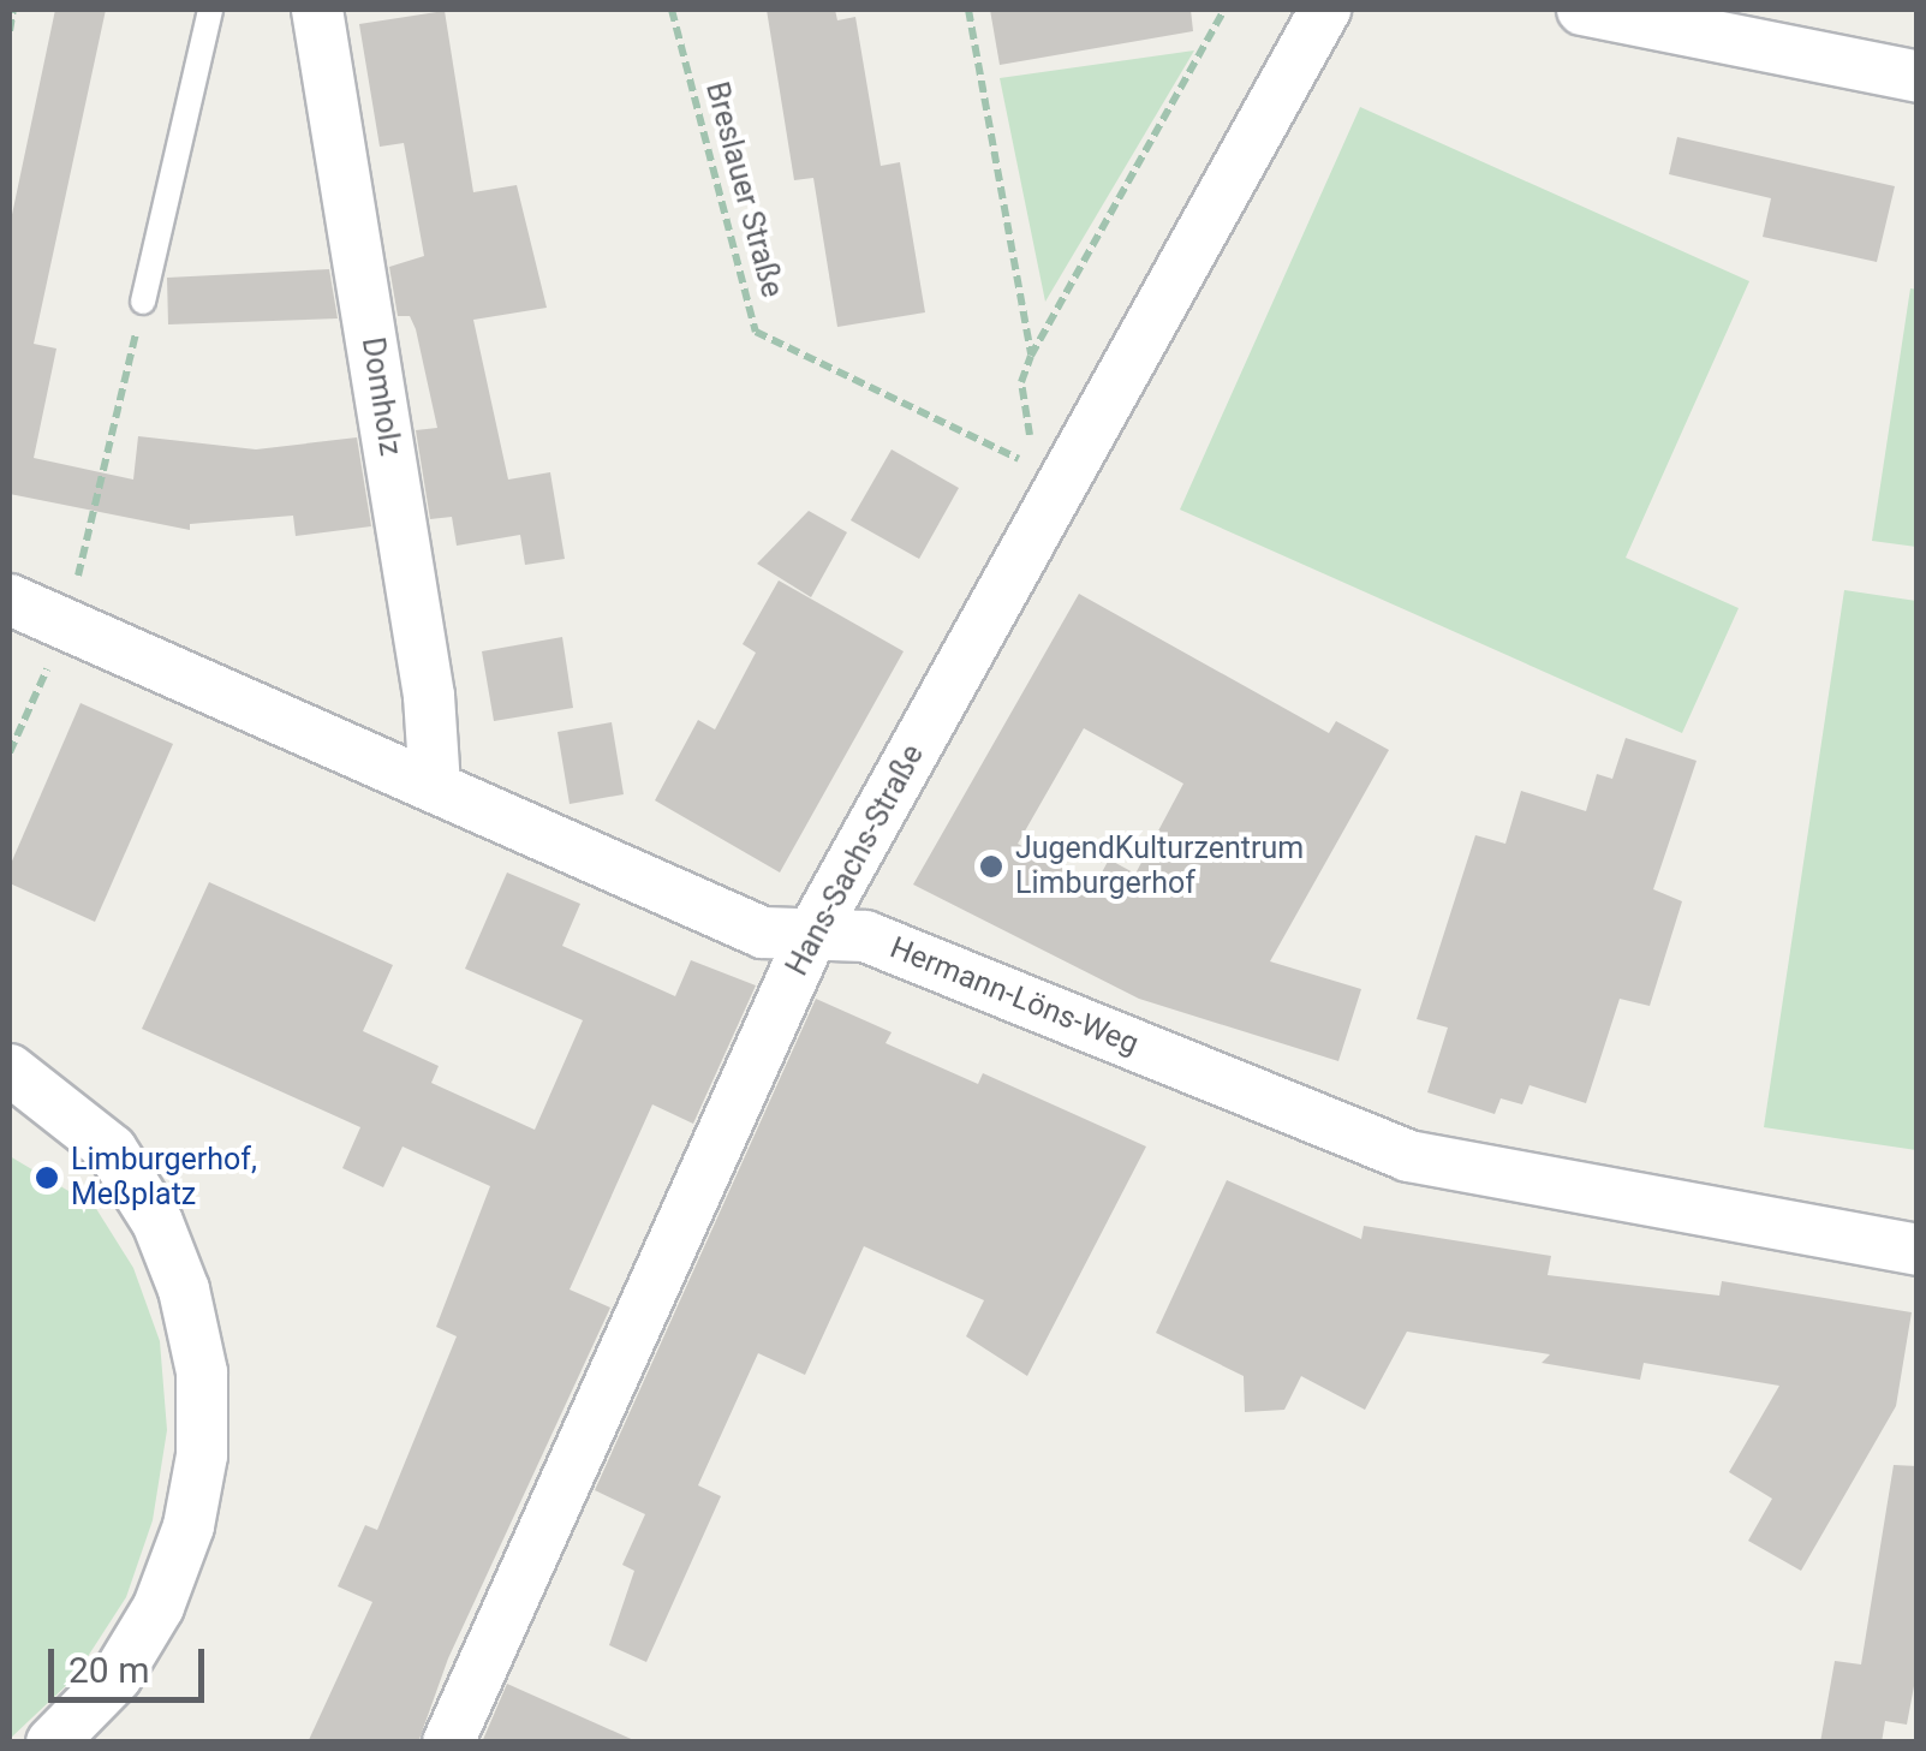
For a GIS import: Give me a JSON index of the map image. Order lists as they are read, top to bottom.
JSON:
{
  "streets": {
    "street": ["Domholz", "Hans-Sachs-Straße", "Hermann-Löns-Weg"],
    "path": ["Breslauer Straße"]
  },
  "crossings": [
    ["Domholz", "Hermann-Löns-Weg"],
    ["Hans-Sachs-Straße", "Hermann-Löns-Weg"]
  ],
  "places": ["JugendKulturzentrum Limburgerhof", "Limburgerhof, Meßplatz"],
  "scale_bar": "20 m"
}
